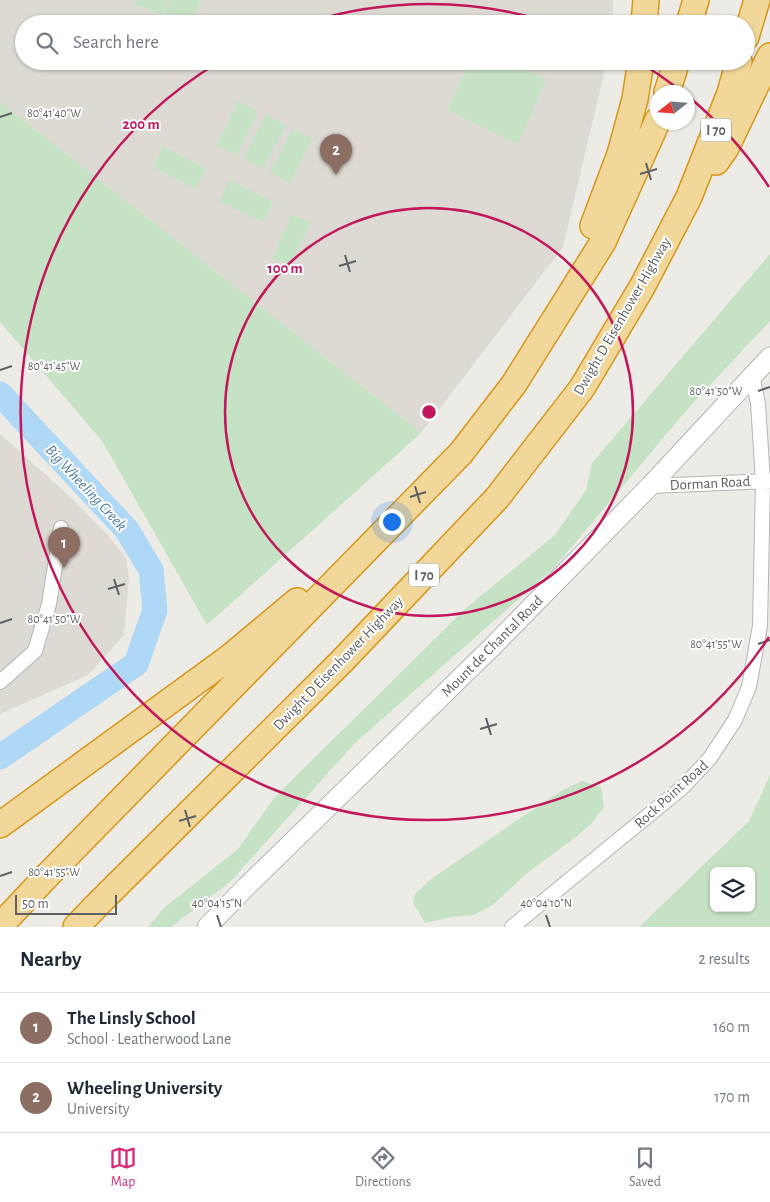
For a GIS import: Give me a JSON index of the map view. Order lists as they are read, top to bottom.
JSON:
{
  "streets": {
    "highway": ["I 70", "Dwight D Eisenhower Highway"],
    "street": ["Dorman Road", "Mount de Chantal Road", "Rock Point Road"]
  },
  "crossings": [
    ["Dorman Road", "Mount de Chantal Road"],
    ["Dorman Road", "Rock Point Road"],
    ["Mount de Chantal Road", "Rock Point Road"]
  ],
  "water": ["Big Wheeling Creek"],
  "scale_bar": "50 m",
  "north": "left",
  "page": {
    "search": "Search here",
    "pins": ["2", "1"],
    "scale": "50 m",
    "heading": ["Nearby", "2 results"],
    "list": [
      {
        "mark": "1",
        "name": "The Linsly School",
        "note": "School · Leatherwood Lane",
        "value": "160 m"
      },
      {
        "mark": "2",
        "name": "Wheeling University",
        "note": "University",
        "value": "170 m"
      }
    ],
    "nav": ["Map", "Directions", "Saved"]
  },
  "coordinates": [
    "80°41'40\"W",
    "80°41'45\"W",
    "80°41'50\"W",
    "80°41'55\"W",
    "40°04'15\"N",
    "40°04'10\"N"
  ],
  "rings": ["200 m", "100 m"]
}
